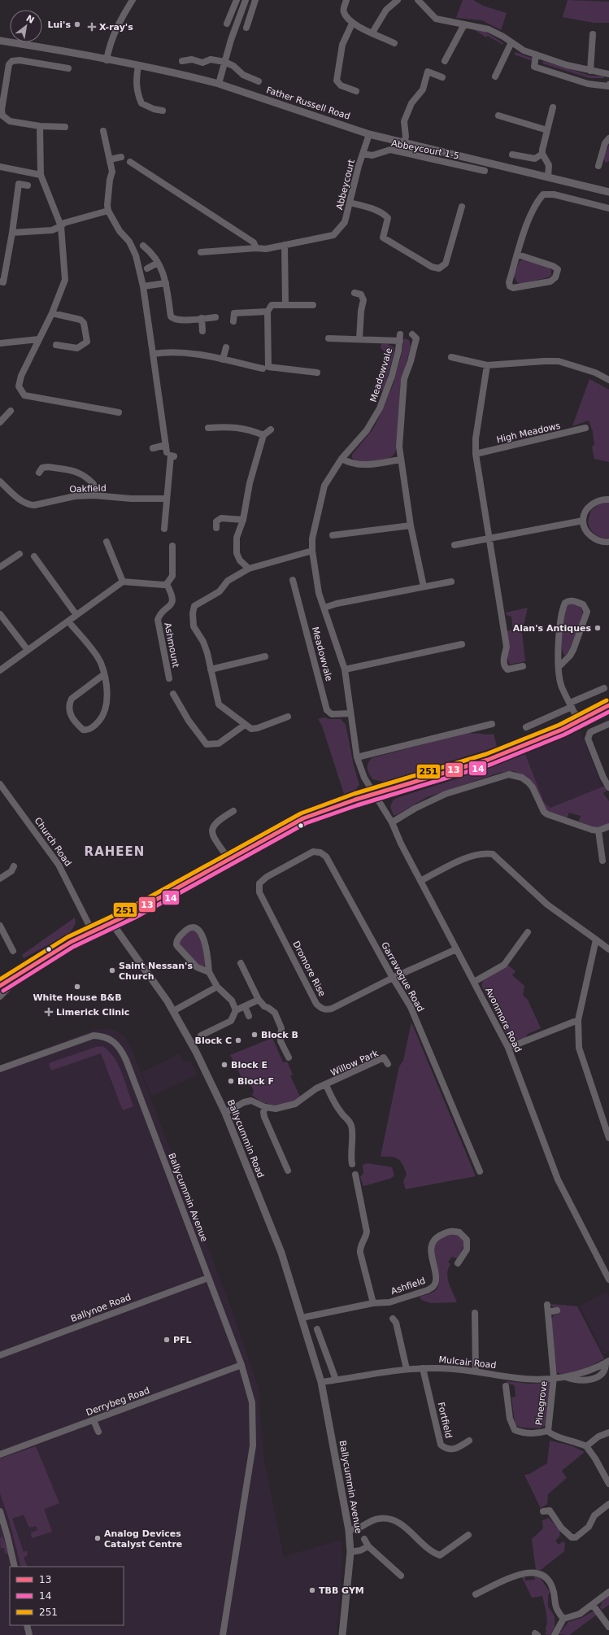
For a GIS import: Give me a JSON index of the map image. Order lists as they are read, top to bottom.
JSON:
{
  "streets": {
    "street": [
      "Father Russell Road",
      "Abbeycourt 1-5",
      "Abbeycourt",
      "Meadowvale",
      "High Meadows",
      "Oakfield",
      "Ashmount",
      "Church Road",
      "Dromore Rise",
      "Garravogue Road",
      "Avonmore Road",
      "Willow Park",
      "Ballycummin Road",
      "Ballycummin Avenue",
      "Ashfield",
      "Ballynoe Road",
      "Mulcair Road",
      "Derrybeg Road",
      "Pinegrove",
      "Fortfield"
    ]
  },
  "crossings": [
    ["Father Russell Road", "Abbeycourt"],
    ["Abbeycourt 1-5", "Abbeycourt"],
    ["Meadowvale", "Avonmore Road"],
    ["Dromore Rise", "Garravogue Road"],
    ["Dromore Rise", "Avonmore Road"],
    ["Willow Park", "Ballycummin Road"],
    ["Ballycummin Road", "Ballycummin Avenue"],
    ["Ballycummin Road", "Ashfield"],
    ["Ballycummin Road", "Mulcair Road"],
    ["Ballycummin Avenue", "Ballynoe Road"],
    ["Ballycummin Avenue", "Mulcair Road"],
    ["Ballycummin Avenue", "Derrybeg Road"],
    ["Mulcair Road", "Pinegrove"],
    ["Mulcair Road", "Fortfield"]
  ],
  "districts": ["RAHEEN"],
  "places": {
    "other": [
      "Lui's",
      "Alan's Antiques",
      "Saint Nessan's Church",
      "White House B&B",
      "Block B",
      "Block C",
      "Block E",
      "Block F",
      "PFL",
      "Analog Devices Catalyst Centre",
      "TBB GYM"
    ],
    "health": ["X-ray's", "Limerick Clinic"]
  },
  "lines": ["transit line 251", "transit line 13", "transit line 14"],
  "legend": ["13", "14", "251"],
  "north": "top right"
}
